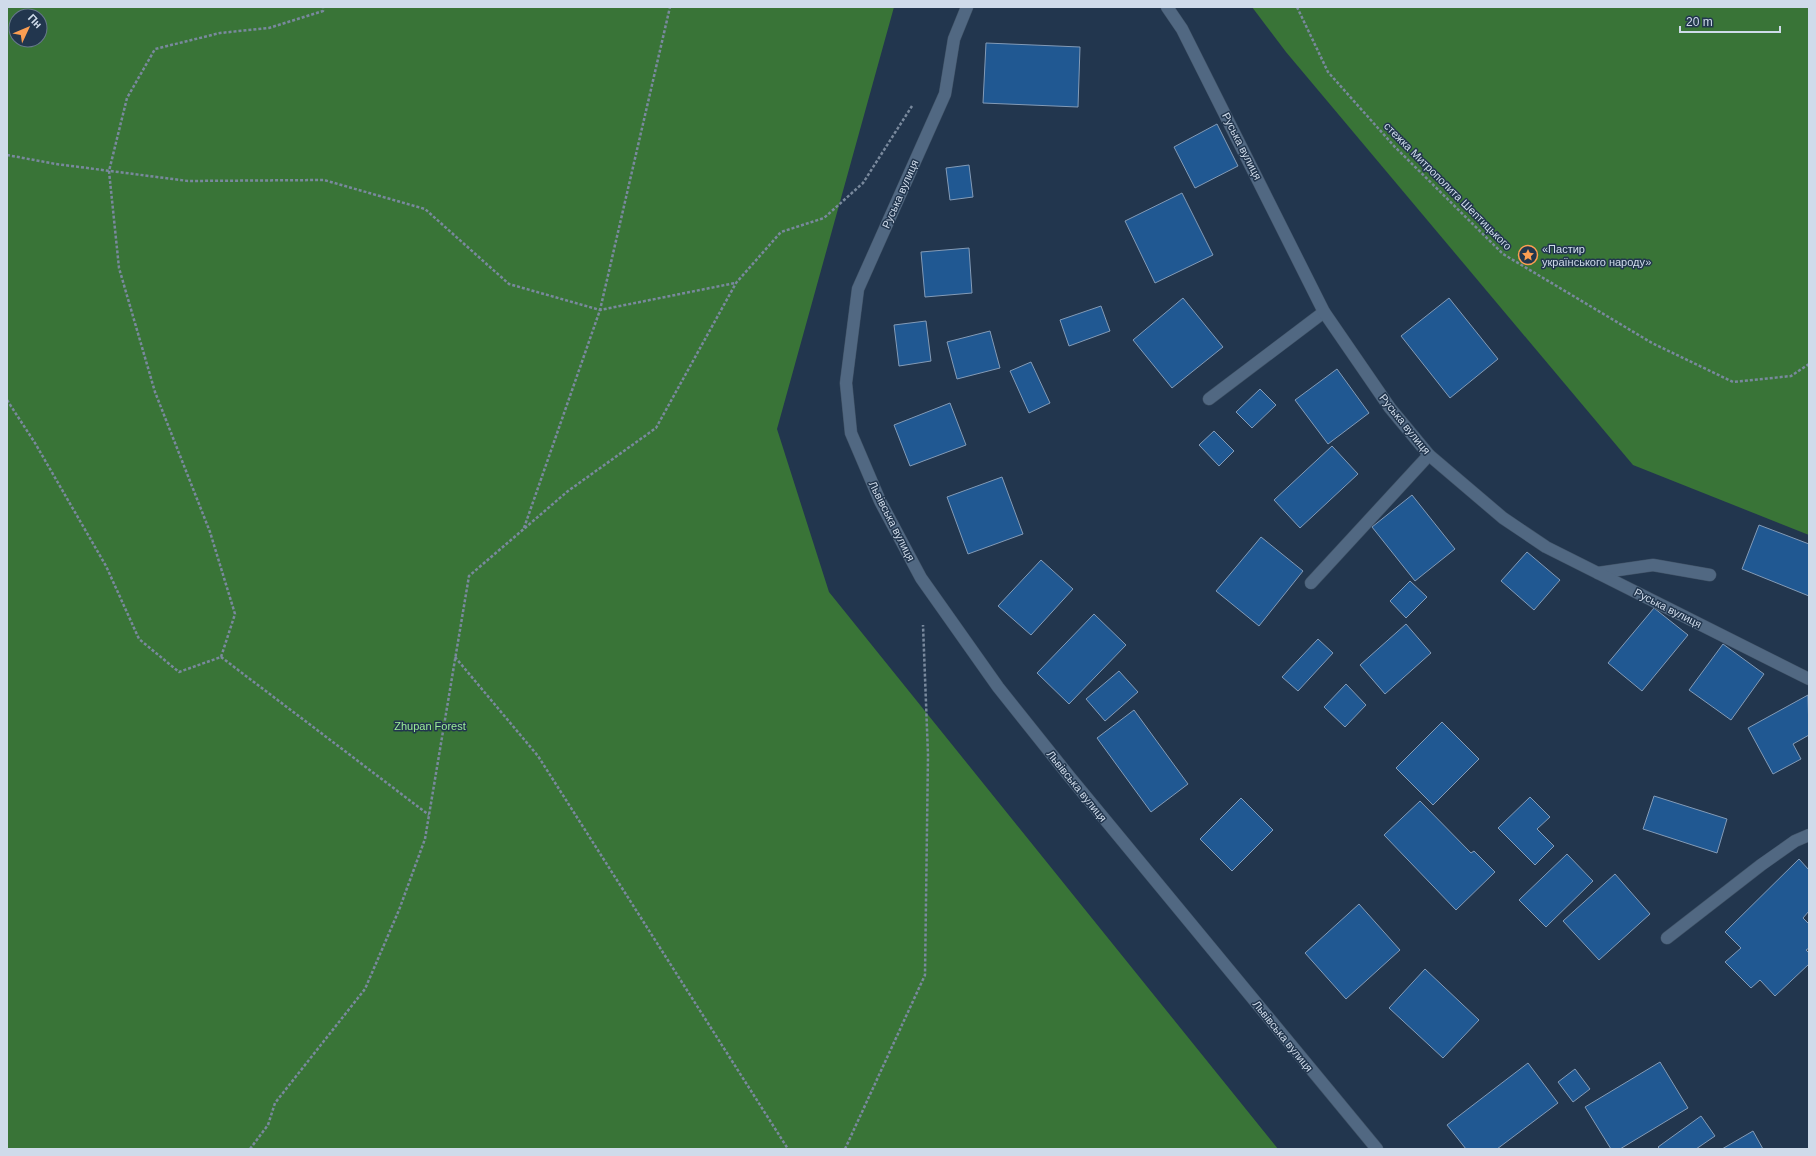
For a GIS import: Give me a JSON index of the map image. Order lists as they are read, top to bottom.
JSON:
{
  "streets": {
    "street": ["Руська вулиця", "Львівська вулиця"],
    "path": ["стежка Митрополита Шептицького"]
  },
  "crossings": [
    ["Руська вулиця", "Львівська вулиця"]
  ],
  "parks": ["Zhupan Forest"],
  "places": {
    "place": ["«Пастир українського народу»"]
  },
  "scale_bar": "20 m",
  "north": "top right"
}
